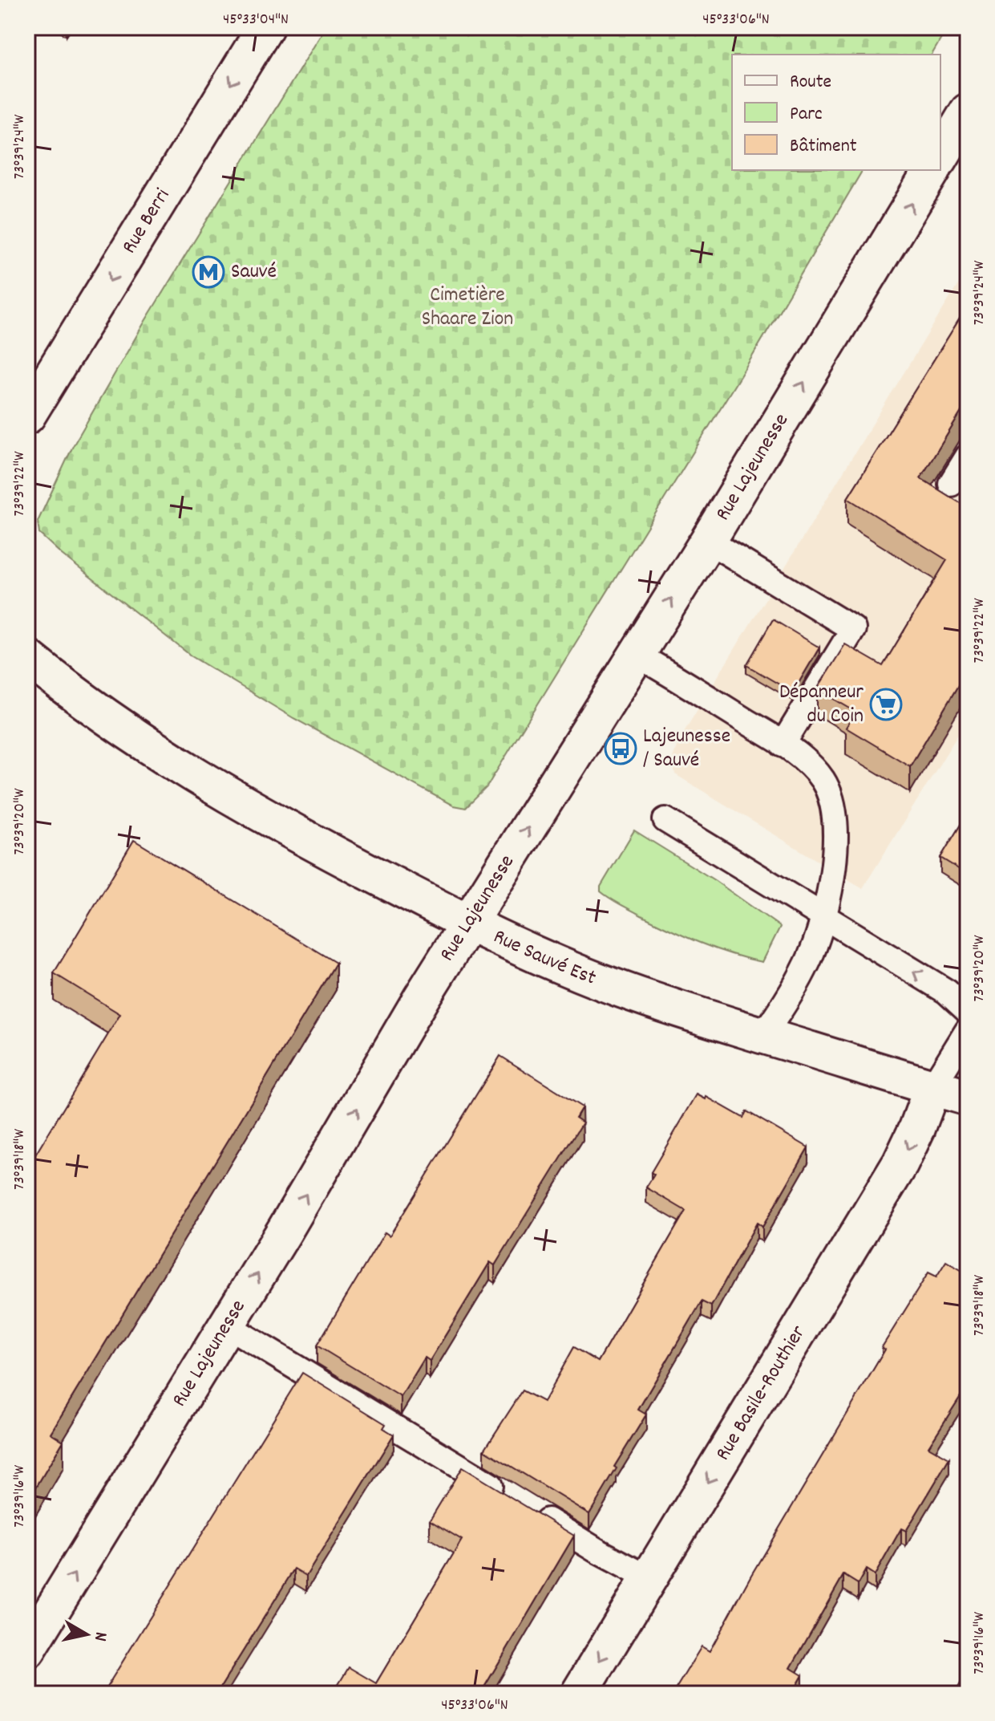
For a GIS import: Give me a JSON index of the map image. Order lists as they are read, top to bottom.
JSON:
{
  "streets": {
    "main road": [
      "Rue Berri",
      "Rue Lajeunesse",
      "Rue Sauvé Est",
      "Rue Basile-Routhier"
    ]
  },
  "crossings": [
    ["Rue Lajeunesse", "Rue Sauvé Est"],
    ["Rue Sauvé Est", "Rue Basile-Routhier"]
  ],
  "one_way": ["Rue Berri", "Rue Lajeunesse", "Rue Basile-Routhier"],
  "parks": ["Cimetière Shaare Zion"],
  "places": {
    "metro station": ["Sauvé"],
    "supermarket": ["Dépanneur du Coin"],
    "bus stop": ["Lajeunesse / Sauvé"]
  },
  "legend": ["Route", "Parc", "Bâtiment"],
  "north": "right",
  "coordinates": [
    "45°33'04\"N",
    "45°33'06\"N",
    "73°39'24\"W",
    "73°39'22\"W",
    "73°39'20\"W",
    "73°39'18\"W",
    "73°39'16\"W"
  ]
}
